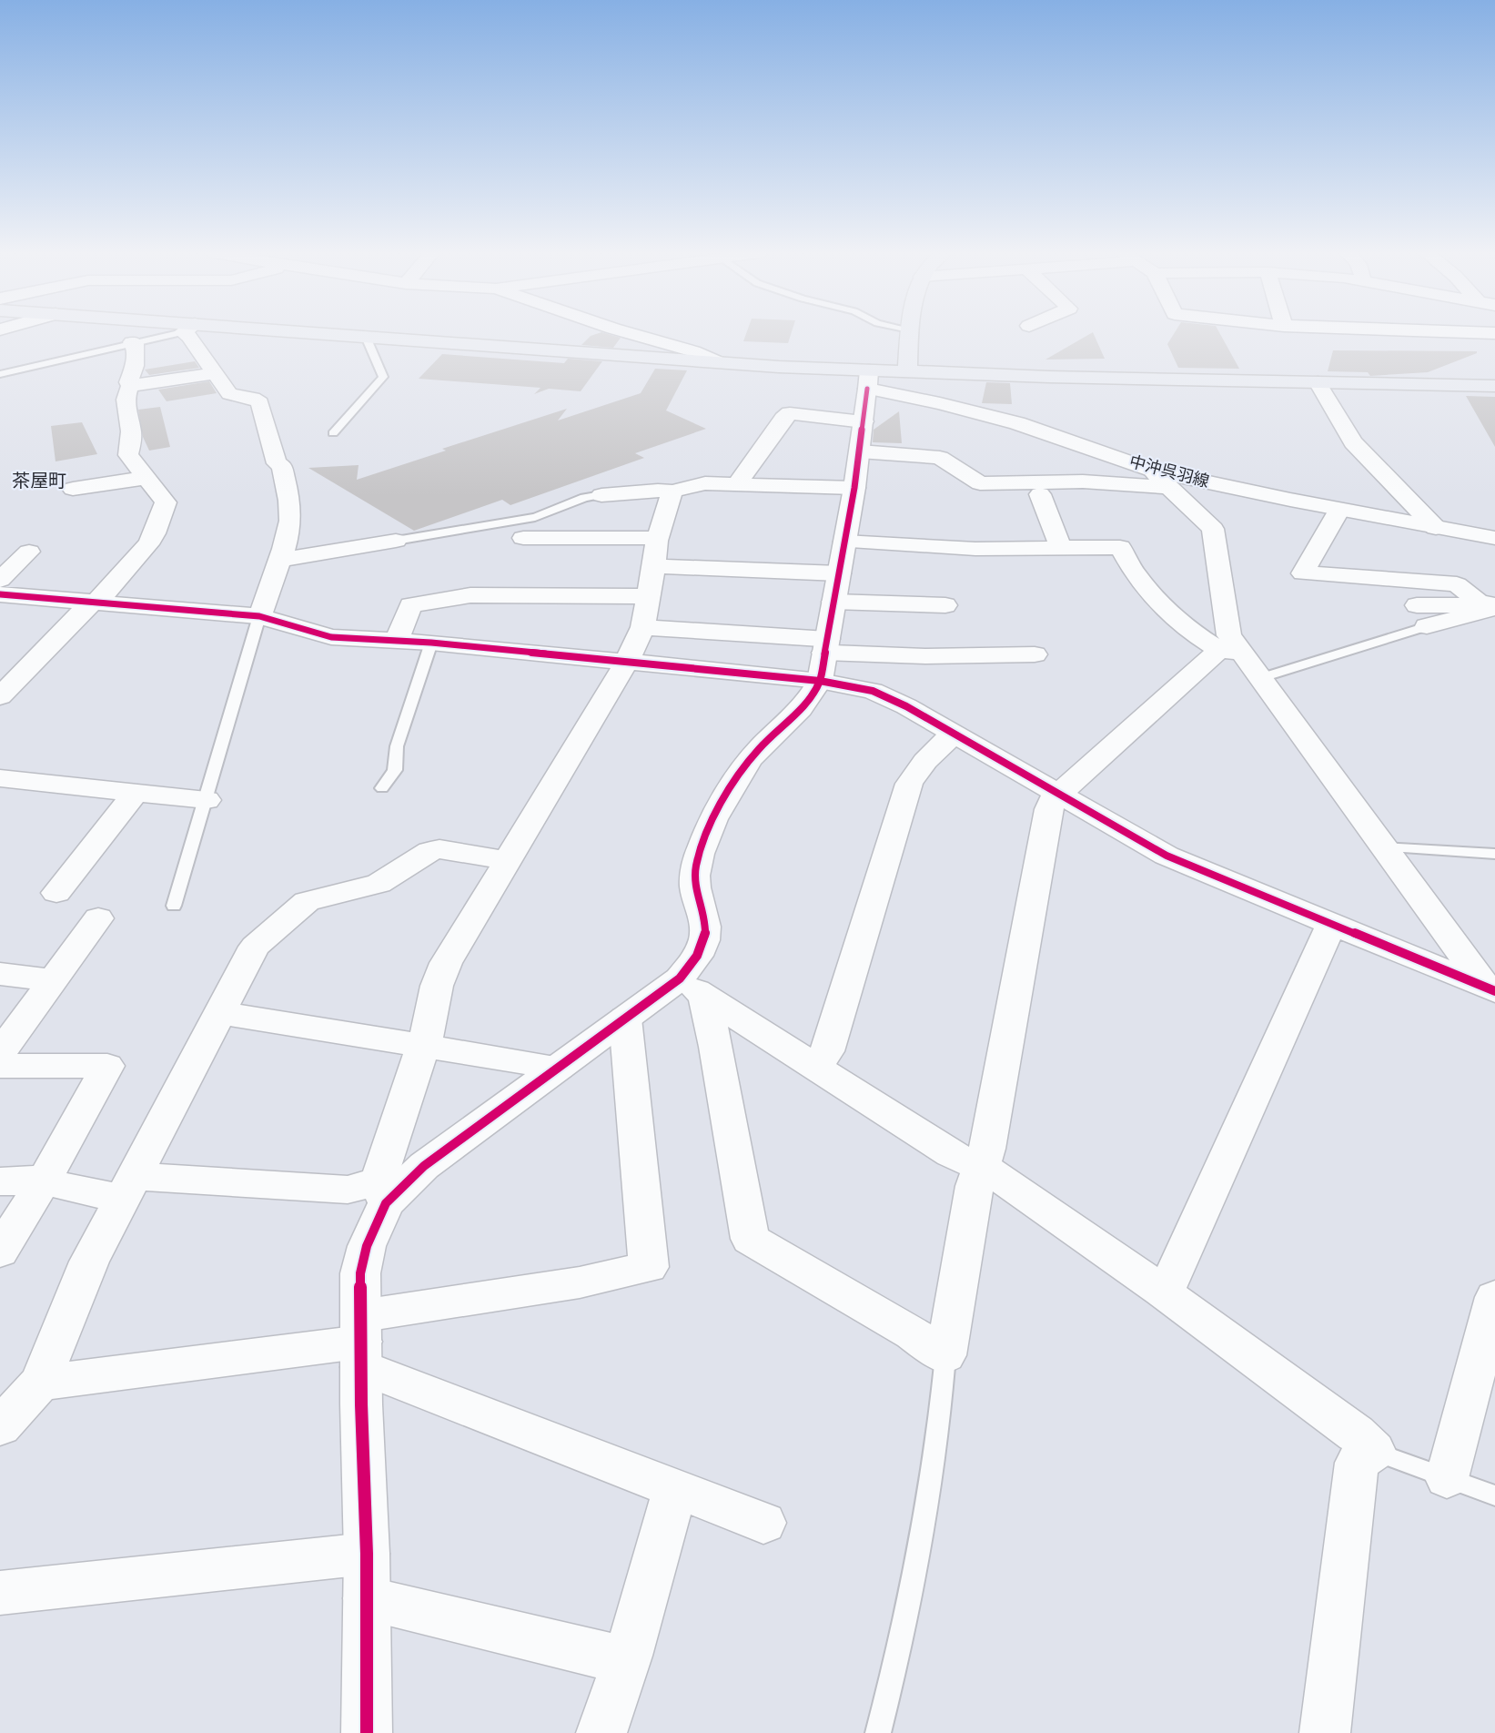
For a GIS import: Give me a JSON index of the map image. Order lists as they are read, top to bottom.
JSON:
{
  "streets": {
    "street": ["中沖呉羽線"]
  },
  "districts": ["茶屋町"]
}
